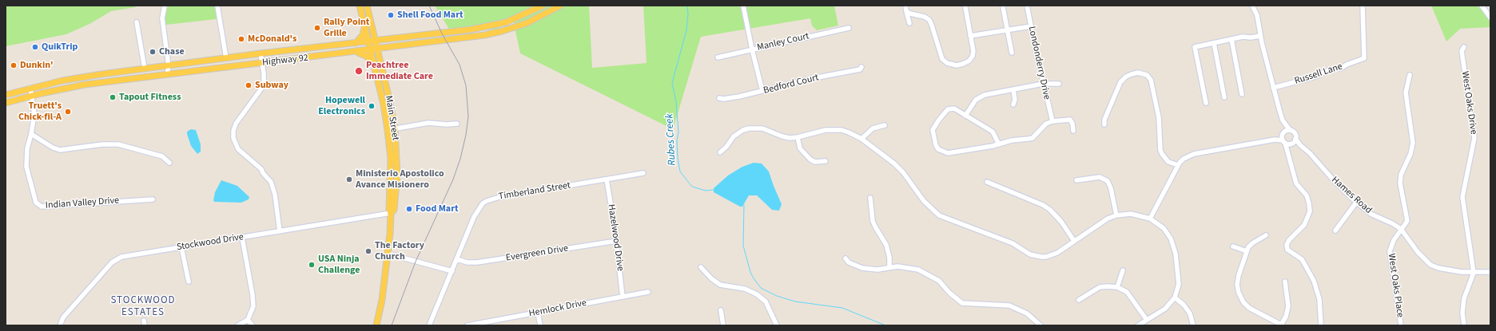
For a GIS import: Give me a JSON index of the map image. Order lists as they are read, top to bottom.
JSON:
{
  "streets": {
    "main road": ["Highway 92", "Main Street"],
    "street": [
      "Manley Court",
      "Londonderry Drive",
      "Russell Lane",
      "Bedford Court",
      "West Oaks Drive",
      "Timberland Street",
      "Hames Road",
      "Indian Valley Drive",
      "Hazelwood Drive",
      "Stockwood Drive",
      "Evergreen Drive",
      "West Oaks Place",
      "Hemlock Drive"
    ]
  },
  "crossings": [
    ["Highway 92", "Main Street"],
    ["Highway 92", "Indian Valley Drive"],
    ["West Oaks Drive", "Hames Road"],
    ["Main Street", "Stockwood Drive"],
    ["Timberland Street", "Hazelwood Drive"],
    ["Timberland Street", "Evergreen Drive"],
    ["Hames Road", "West Oaks Place"],
    ["Hazelwood Drive", "Evergreen Drive"],
    ["Hazelwood Drive", "Hemlock Drive"]
  ],
  "districts": ["STOCKWOOD ESTATES"],
  "water": ["Rubes Creek"],
  "places": [
    "Shell Food Mart",
    "Rally Point Grille",
    "McDonald's",
    "QuikTrip",
    "Chase",
    "Dunkin'",
    "Peachtree Immediate Care",
    "Subway",
    "Tapout Fitness",
    "Hopewell Electronics",
    "Truett's Chick-fil-A",
    "Ministerio Apostolico Avance Misionero",
    "Food Mart",
    "The Factory Church",
    "USA Ninja Challenge"
  ]
}
